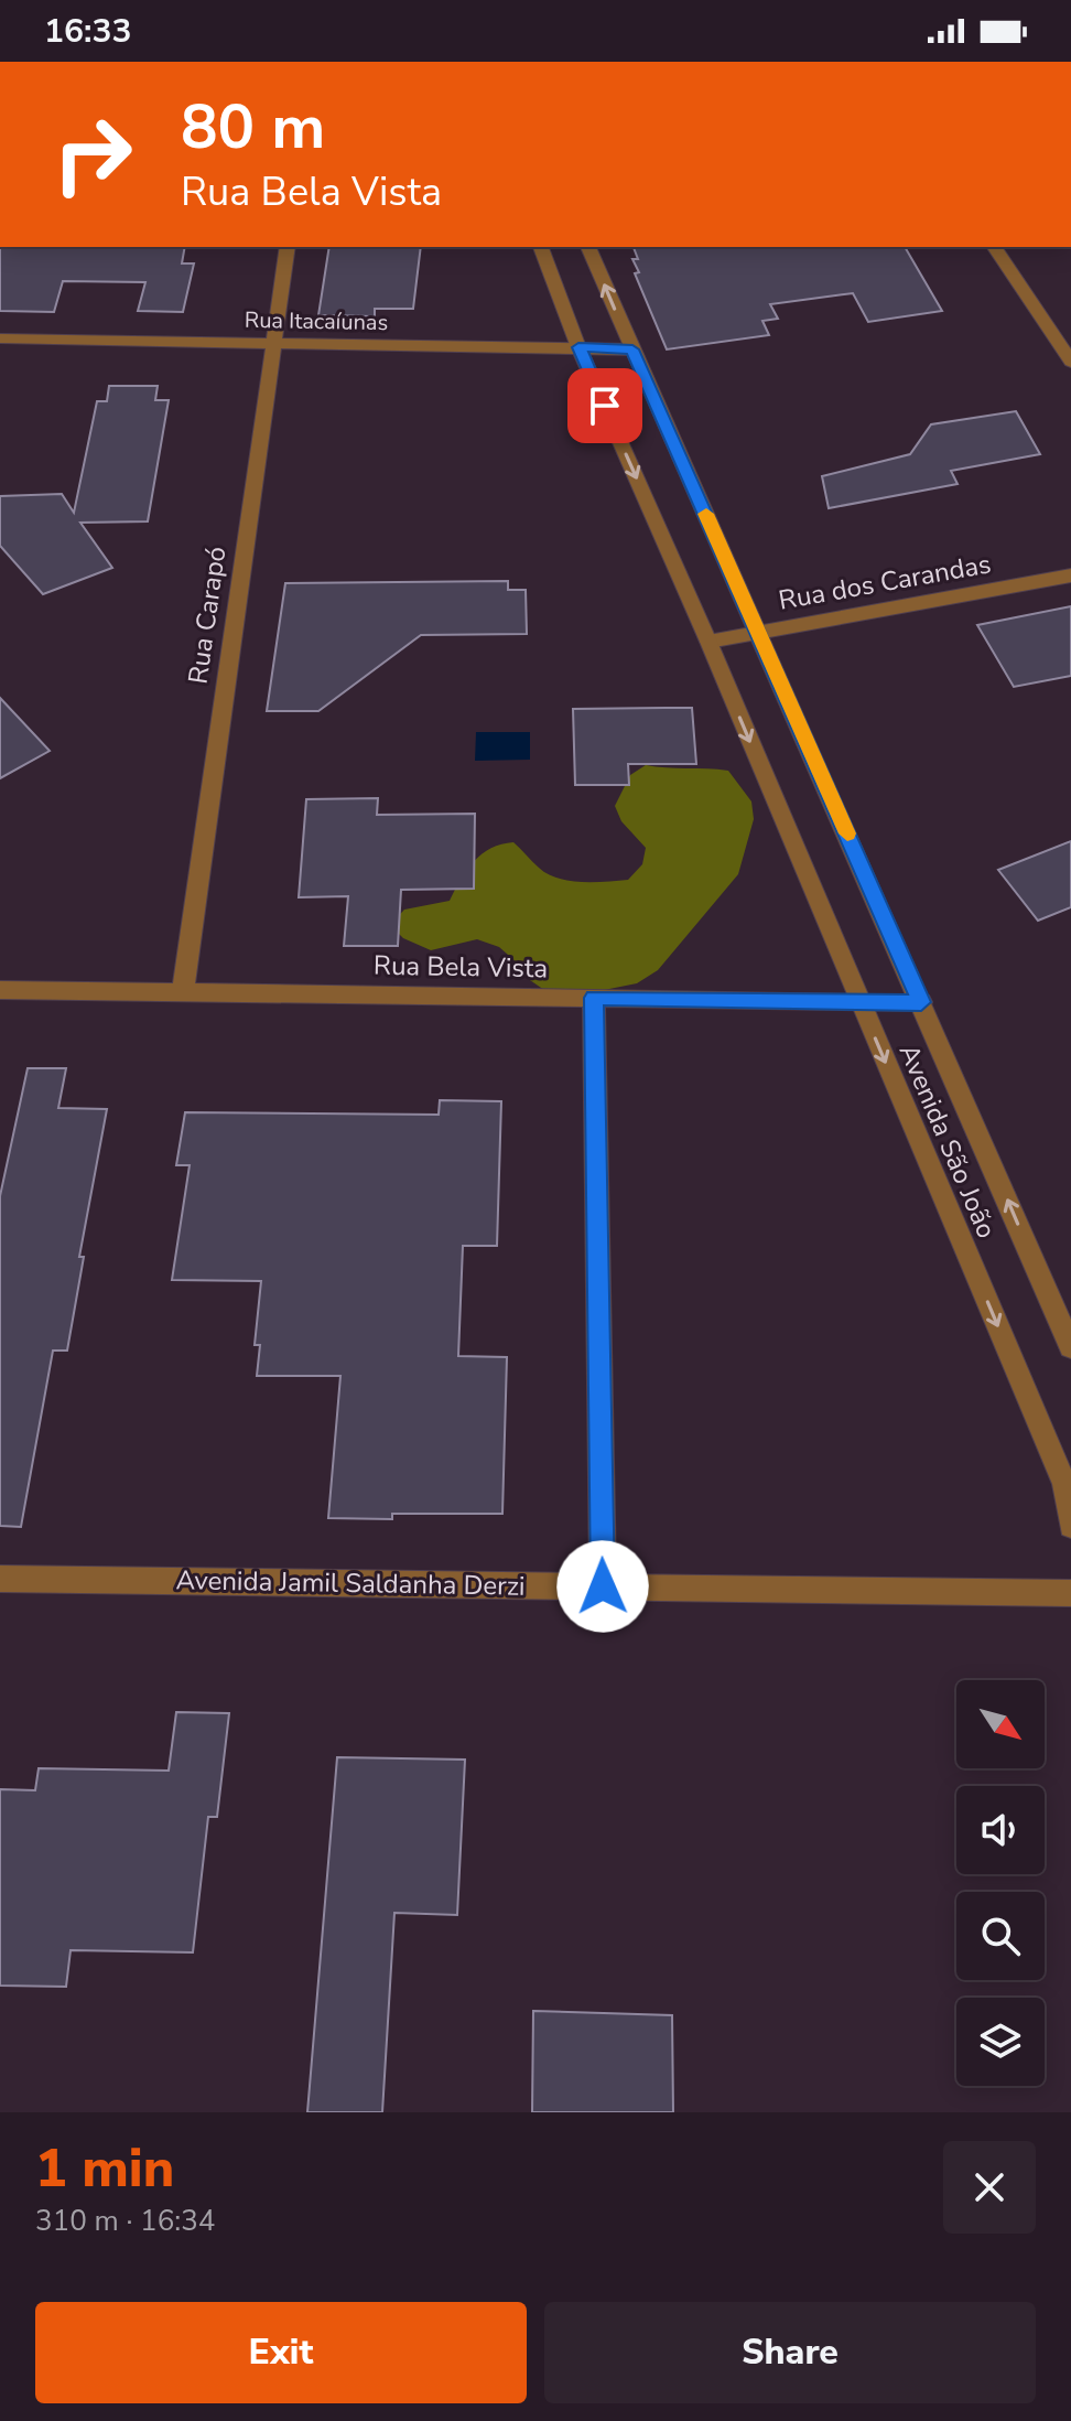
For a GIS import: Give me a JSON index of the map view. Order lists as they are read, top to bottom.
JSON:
{
  "streets": {
    "street": [
      "Rua Itacaíunas",
      "Rua dos Carandas",
      "Rua Carapó",
      "Rua Bela Vista",
      "Avenida São João",
      "Avenida Jamil Saldanha Derzi"
    ]
  },
  "crossings": [
    ["Rua Itacaíunas", "Rua Carapó"],
    ["Rua Itacaíunas", "Avenida São João"],
    ["Rua dos Carandas", "Avenida São João"],
    ["Rua Carapó", "Rua Bela Vista"],
    ["Rua Bela Vista", "Avenida São João"]
  ],
  "north": "bottom right",
  "page": {
    "status": "16:33",
    "turn": ["80 m", "Rua Bela Vista"],
    "heading": ["1 min", "310 m · 16:34"],
    "buttons": ["Exit", "Share"]
  }
}
